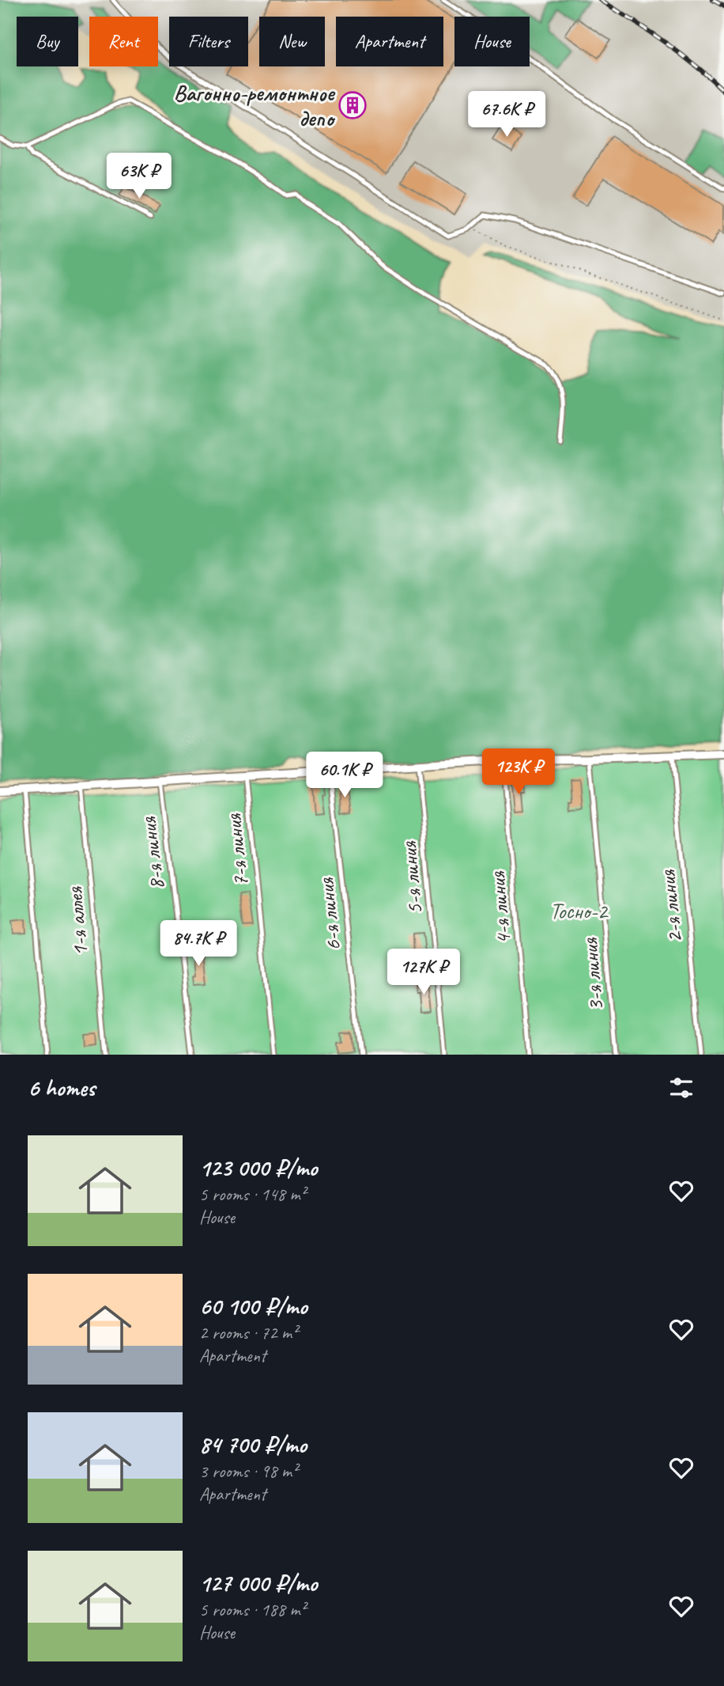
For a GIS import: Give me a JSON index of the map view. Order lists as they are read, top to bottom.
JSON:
{
  "streets": {
    "lane": [
      "7-я линия",
      "8-я линия",
      "5-я линия",
      "2-я линия",
      "4-я линия",
      "6-я линия",
      "1-я аллея",
      "3-я линия"
    ]
  },
  "parks": ["Тосно-2"],
  "places": {
    "building": ["Вагонно-ремонтное депо"]
  },
  "page": {
    "chip": [
      "Buy",
      "Rent",
      "Filters",
      "New",
      "Apartment",
      "House"
    ],
    "price": [
      "67.6K ₽",
      "63K ₽",
      "123K ₽",
      "60.1K ₽",
      "84.7K ₽",
      "127K ₽"
    ],
    "heading": "6 homes",
    "list": [
      {
        "name": "123 000 ₽/mo",
        "note": "5 rooms · 148 m² · House"
      },
      {
        "name": "60 100 ₽/mo",
        "note": "2 rooms · 72 m² · Apartment"
      },
      {
        "name": "84 700 ₽/mo",
        "note": "3 rooms · 98 m² · Apartment"
      },
      {
        "name": "127 000 ₽/mo",
        "note": "5 rooms · 188 m² · House"
      }
    ]
  }
}
